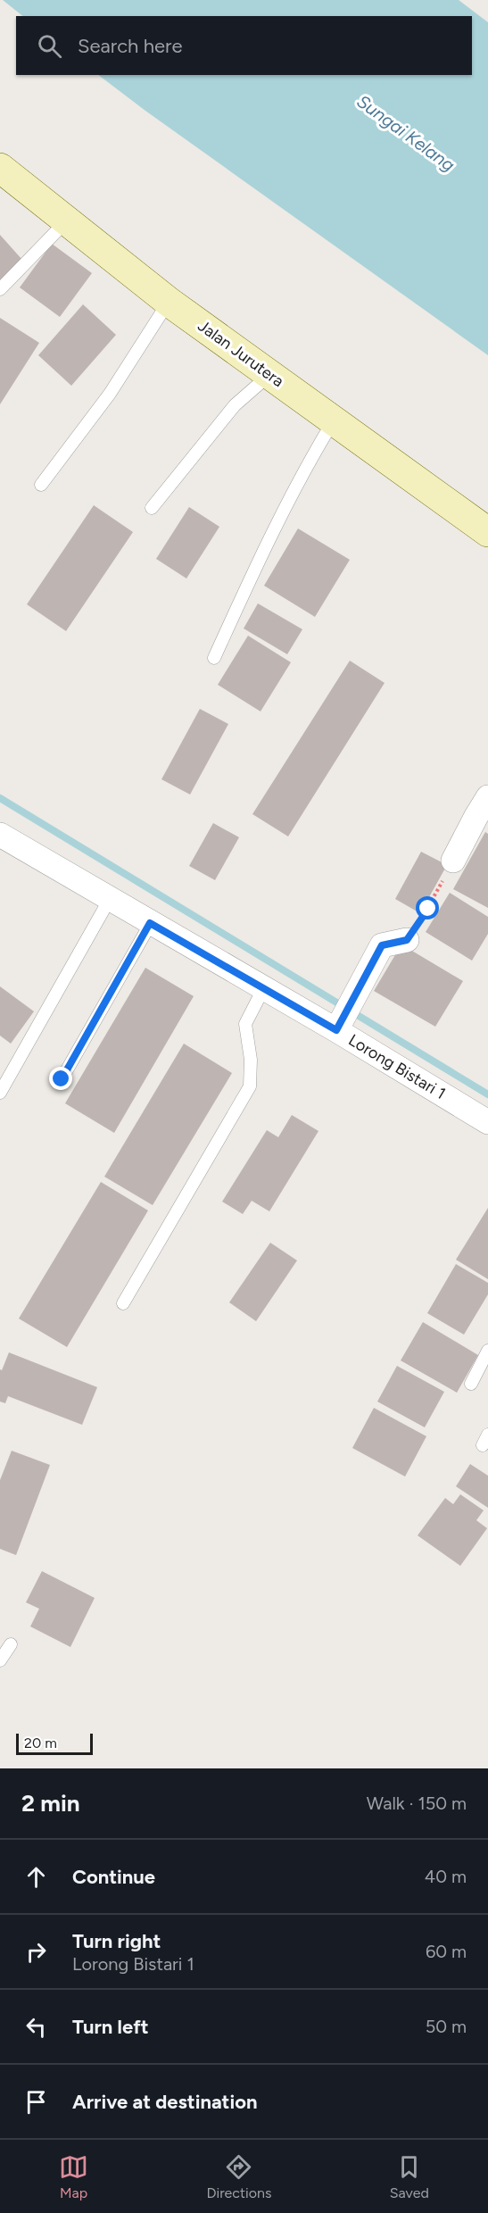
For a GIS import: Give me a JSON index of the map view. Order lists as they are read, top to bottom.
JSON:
{
  "streets": {
    "street": ["Jalan Jurutera", "Lorong Bistari 1"]
  },
  "water": ["Sungai Kelang"],
  "scale_bar": "20 m",
  "page": {
    "search": "Search here",
    "scale": "20 m",
    "heading": ["2 min", "Walk · 150 m"],
    "list": [
      ["Continue", "40 m"],
      ["Turn right", "Lorong Bistari 1", "60 m"],
      ["Turn left", "50 m"],
      "Arrive at destination"
    ],
    "nav": ["Map", "Directions", "Saved"]
  }
}
